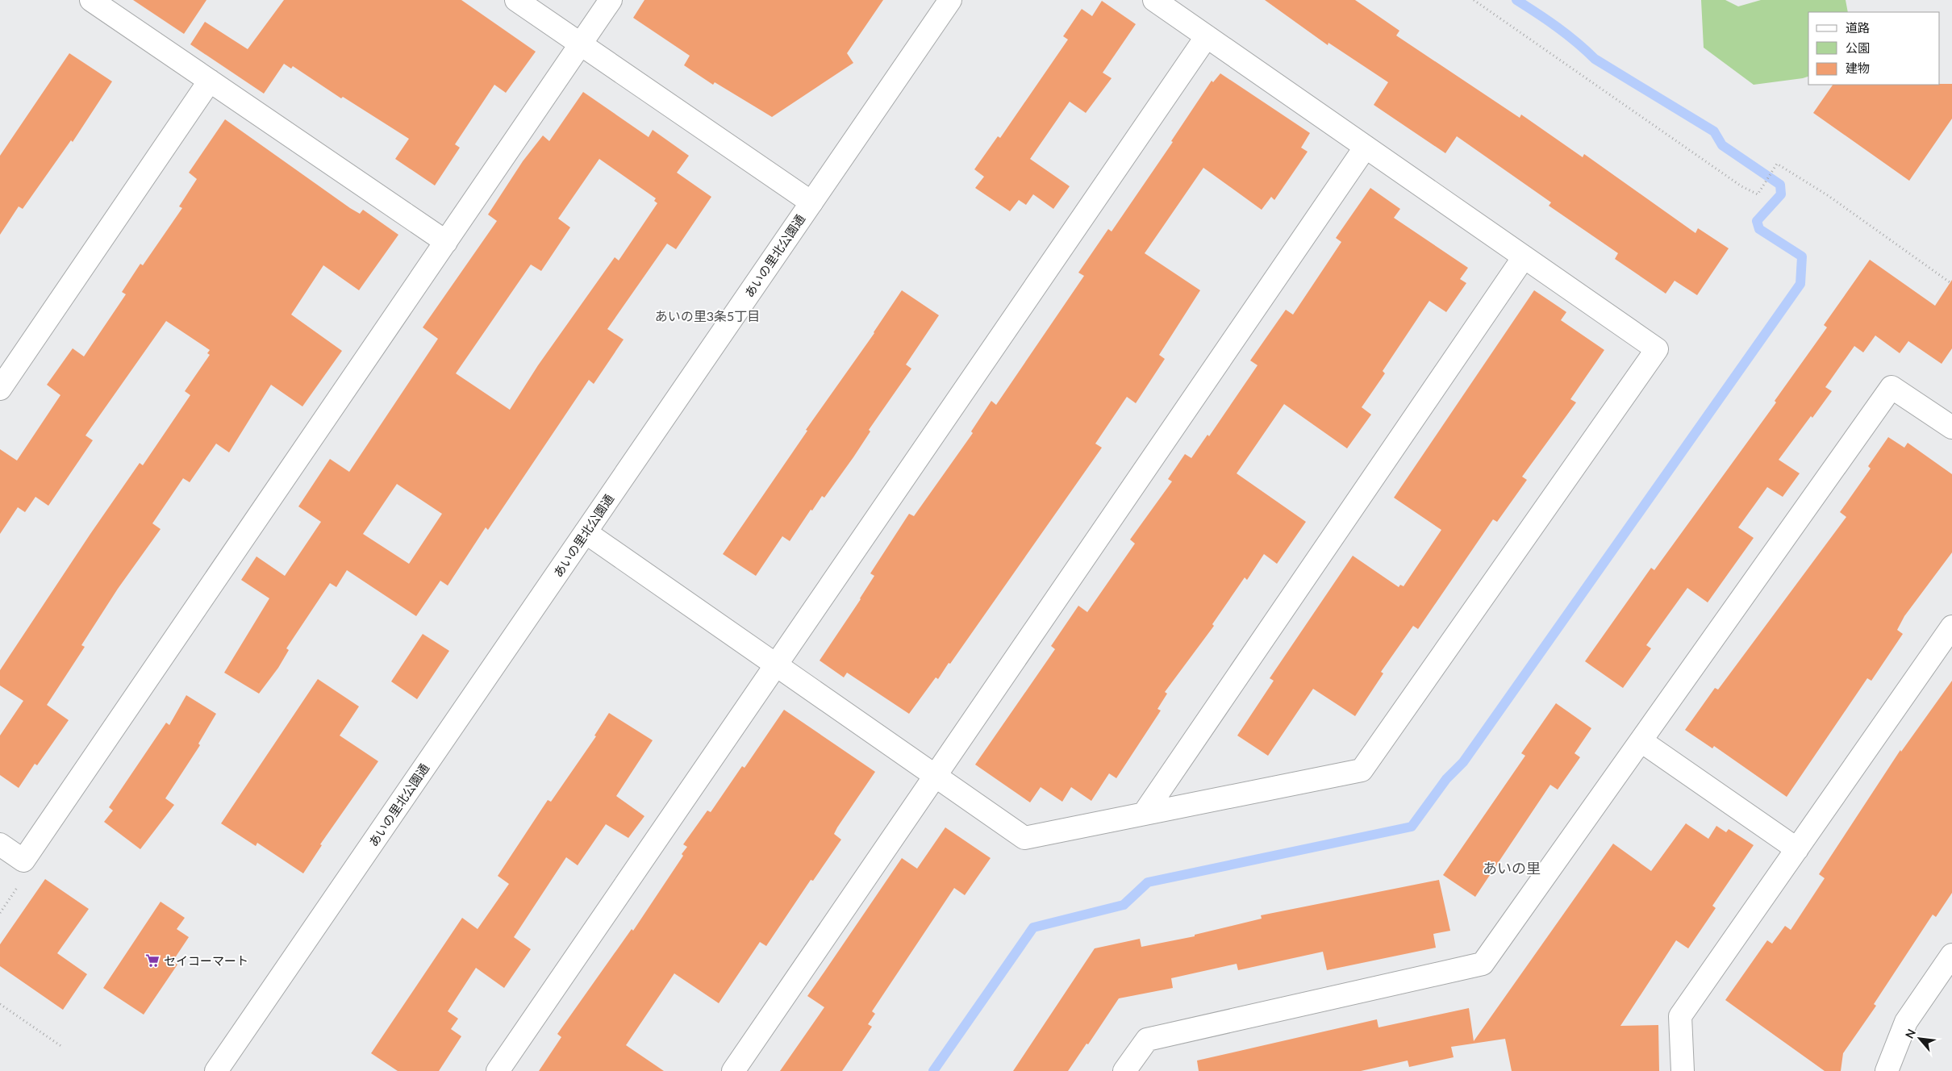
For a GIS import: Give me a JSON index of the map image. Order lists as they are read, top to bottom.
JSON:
{
  "streets": {
    "street": ["あいの里北公園通"]
  },
  "districts": ["あいの里3条5丁目", "あいの里"],
  "places": {
    "supermarket": ["セイコーマート"]
  },
  "legend": ["道路", "公園", "建物"],
  "north": "top left"
}
